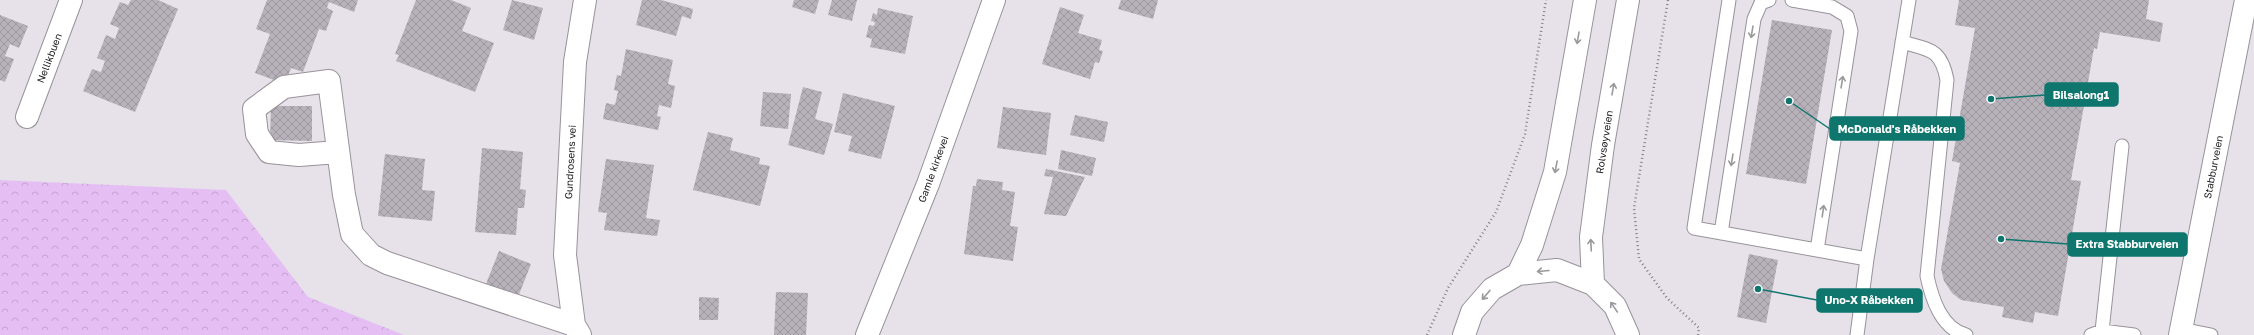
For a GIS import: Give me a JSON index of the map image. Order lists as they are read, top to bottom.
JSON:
{
  "streets": {
    "street": [
      "Nellikbuen",
      "Rolvsøyveien",
      "Gundrosens vei",
      "Stabburveien",
      "Gamle kirkevei"
    ]
  },
  "places": [
    "Bilsalong1",
    "McDonald's Råbekken",
    "Extra Stabburveien",
    "Uno-X Råbekken"
  ]
}
